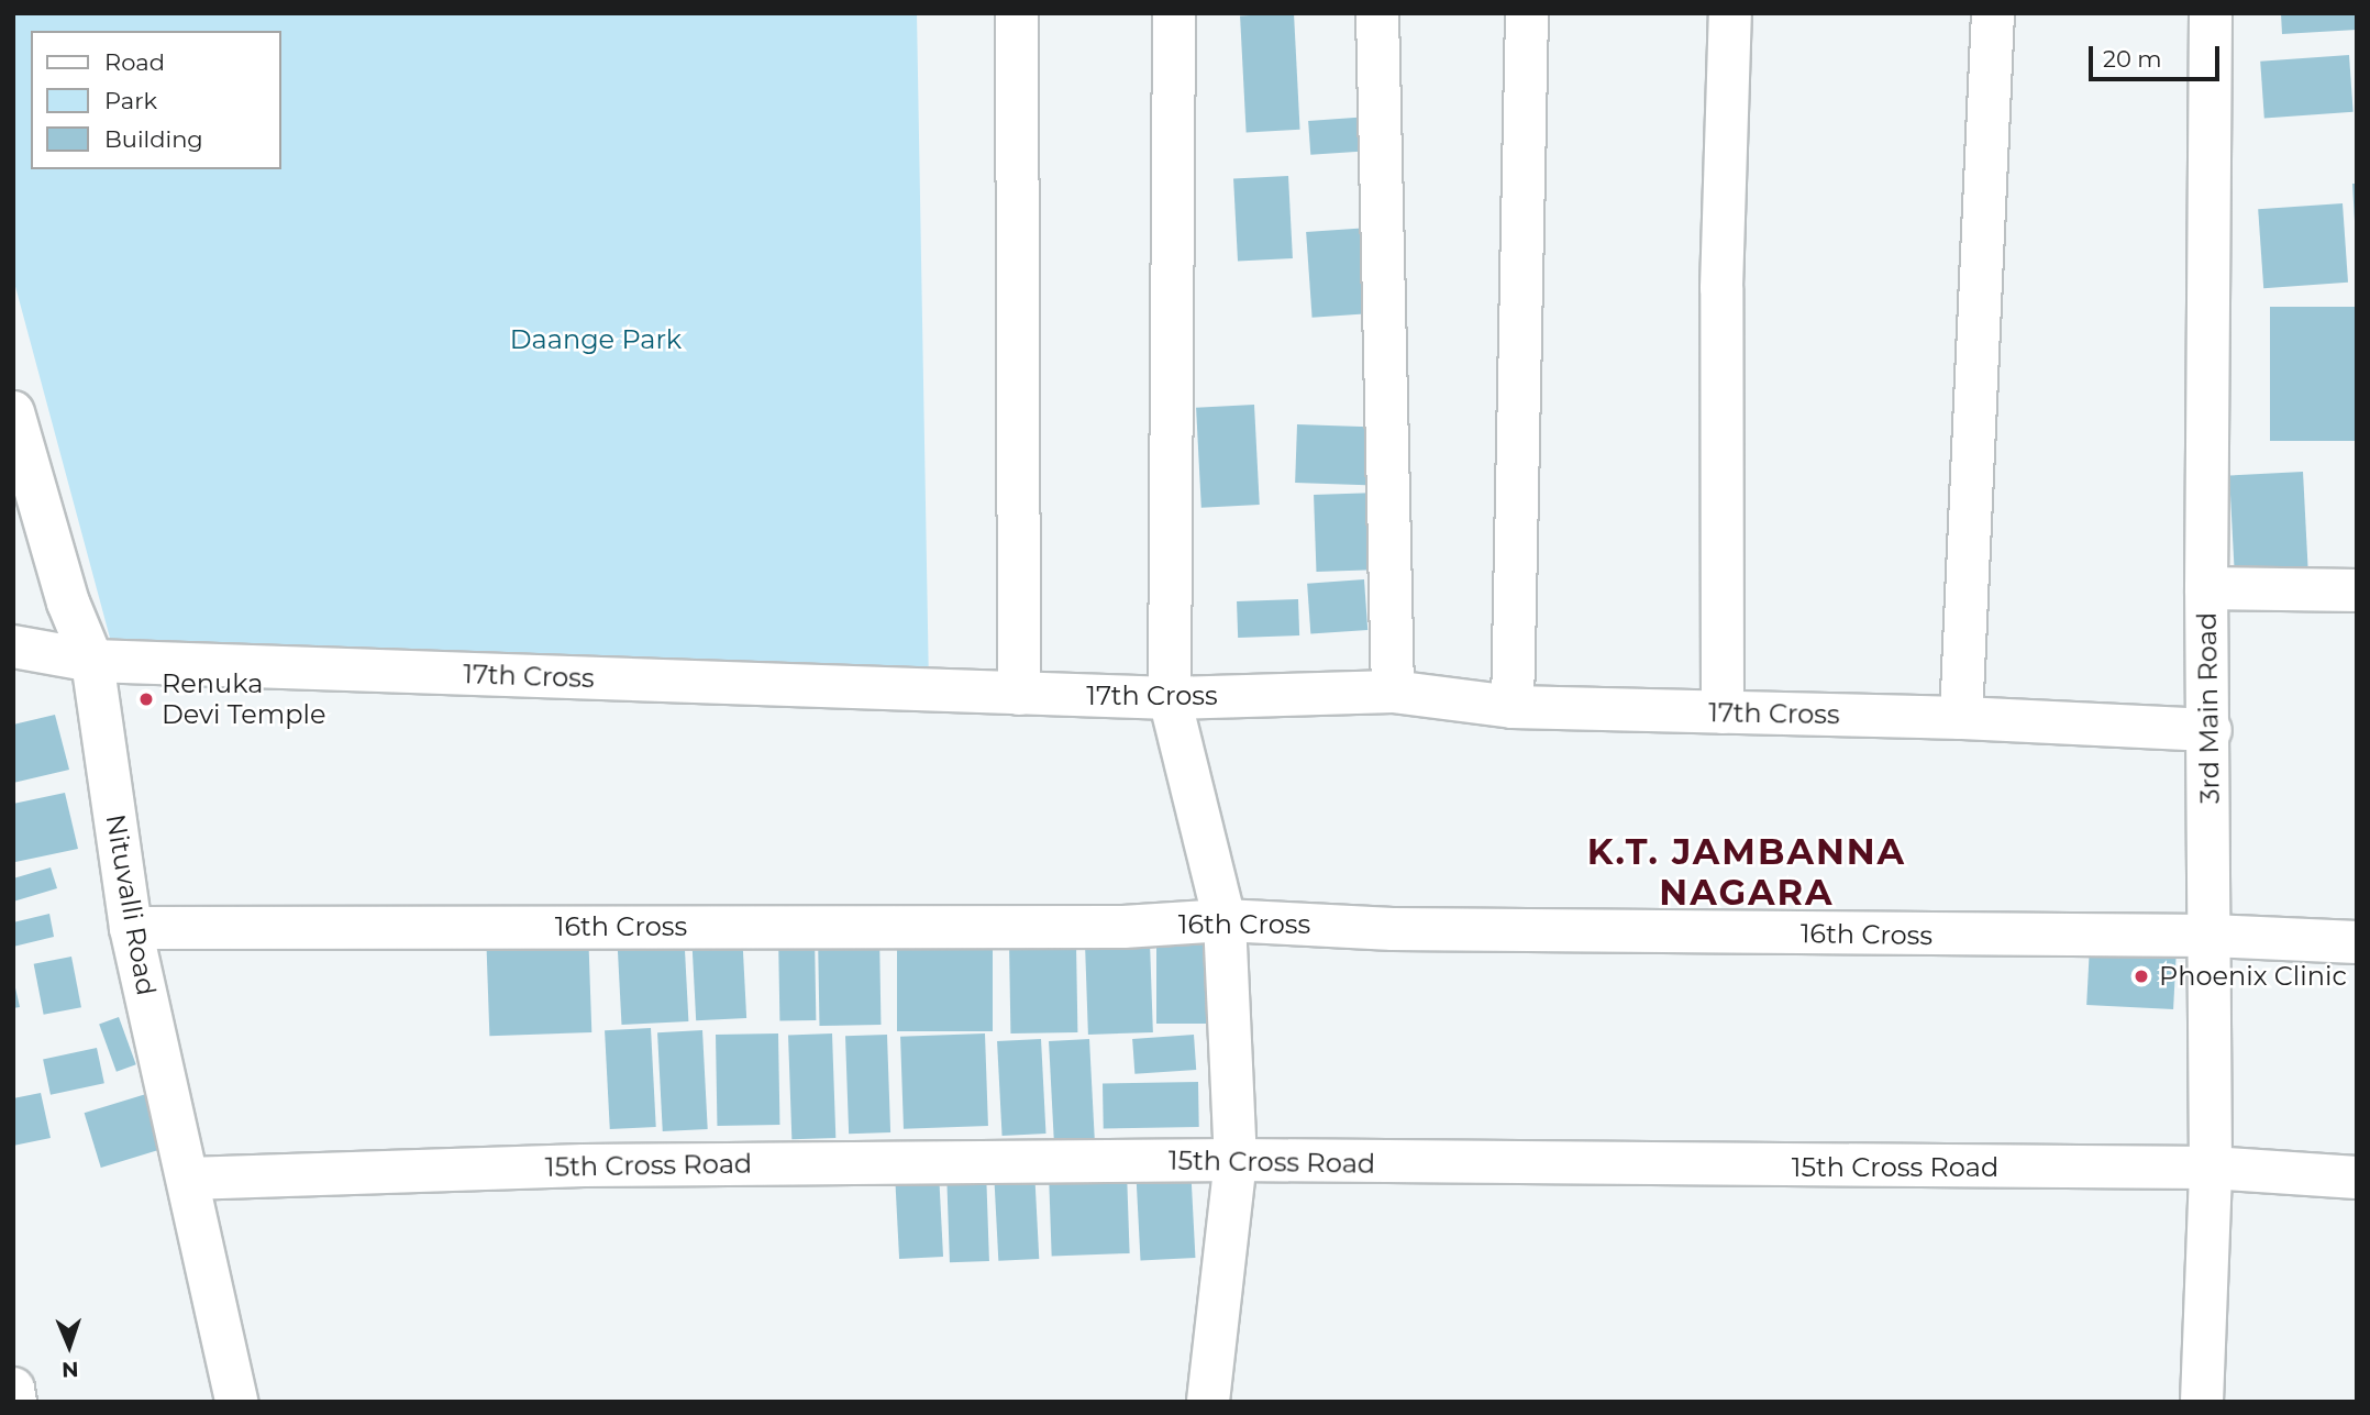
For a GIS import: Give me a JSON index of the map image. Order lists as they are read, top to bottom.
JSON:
{
  "streets": {
    "street": [
      "17th Cross",
      "3rd Main Road",
      "Nituvalli Road",
      "16th Cross",
      "15th Cross Road"
    ]
  },
  "crossings": [
    ["17th Cross", "3rd Main Road"],
    ["17th Cross", "Nituvalli Road"],
    ["3rd Main Road", "16th Cross"],
    ["3rd Main Road", "15th Cross Road"],
    ["Nituvalli Road", "16th Cross"],
    ["Nituvalli Road", "15th Cross Road"]
  ],
  "districts": ["K.T. JAMBANNA NAGARA"],
  "parks": ["Daange Park"],
  "places": ["Renuka Devi Temple", "Phoenix Clinic"],
  "legend": ["Road", "Park", "Building"],
  "scale_bar": "20 m",
  "north": "bottom"
}
